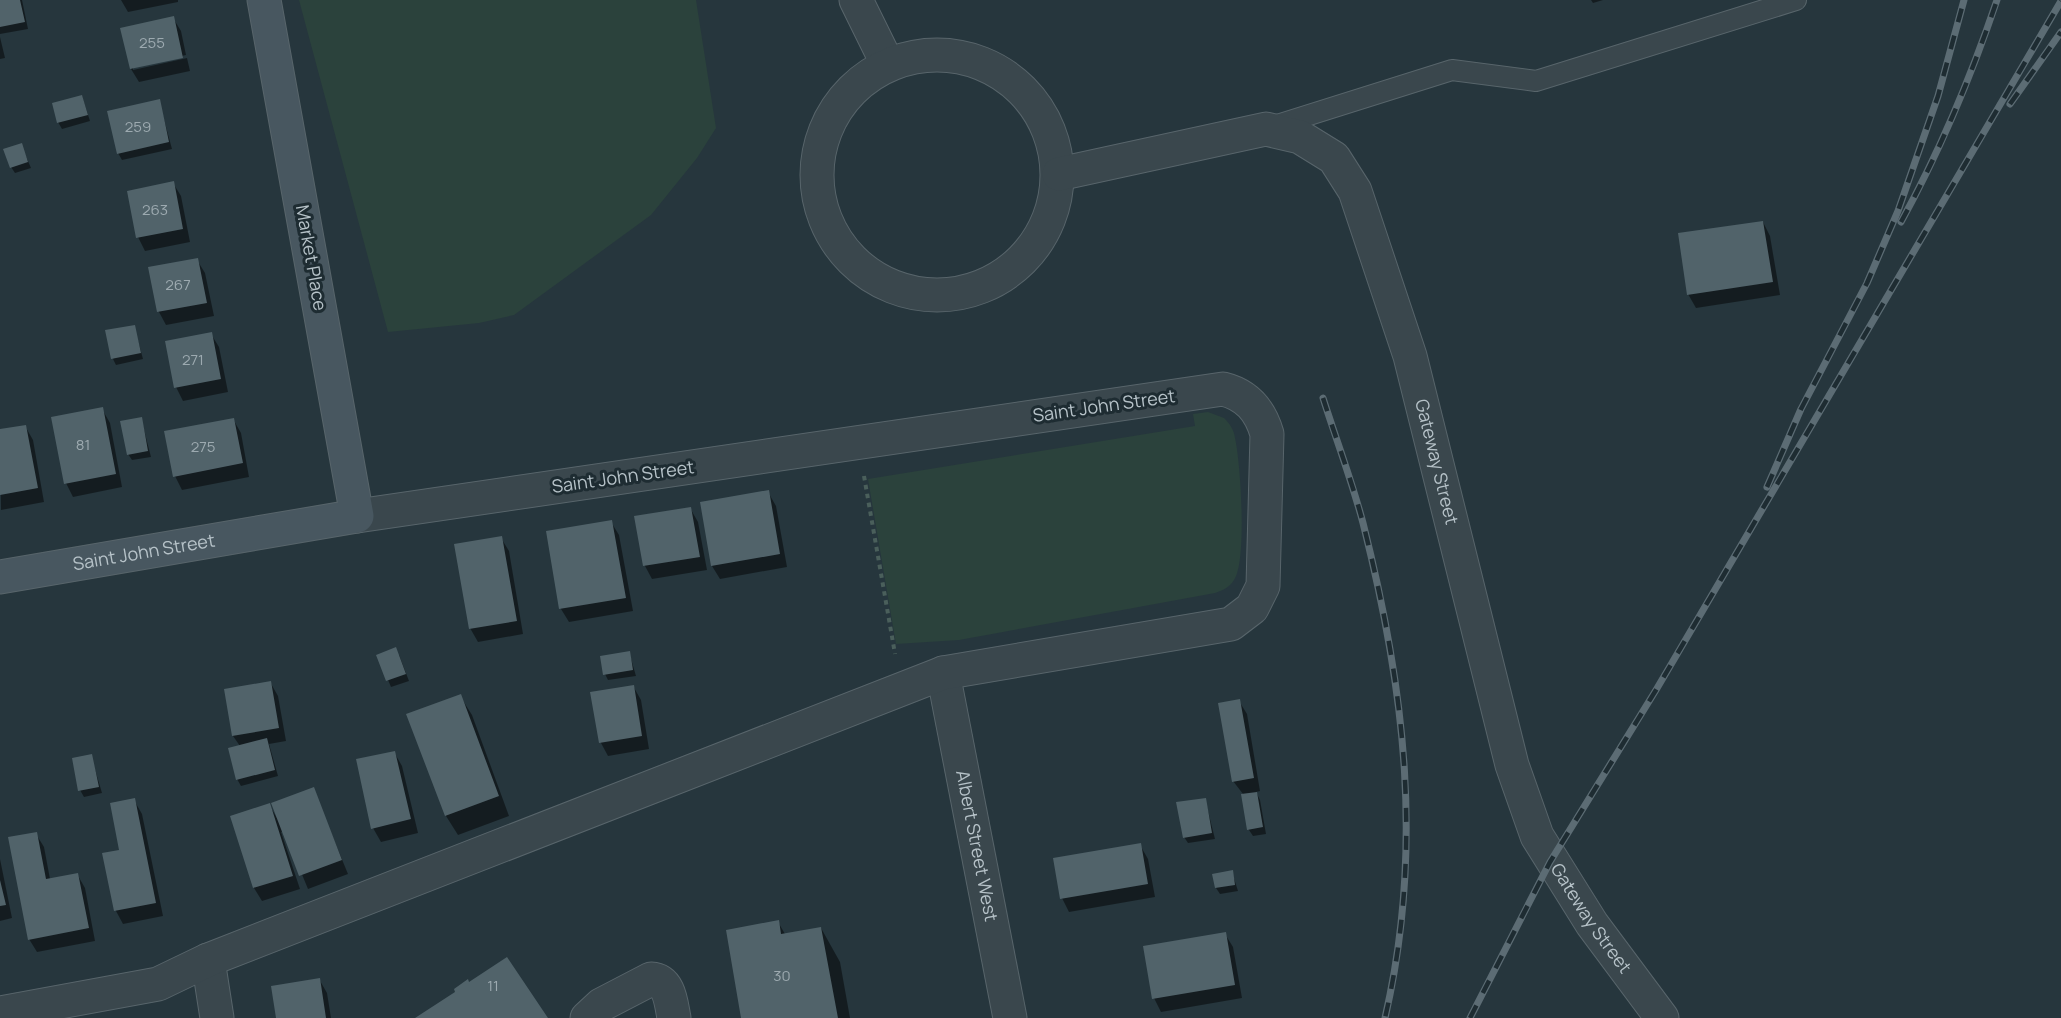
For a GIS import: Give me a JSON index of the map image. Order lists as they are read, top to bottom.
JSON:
{
  "streets": {
    "street": [
      "Market Place",
      "Saint John Street",
      "Gateway Street",
      "Albert Street West"
    ]
  },
  "crossings": [
    ["Market Place", "Saint John Street"],
    ["Saint John Street", "Albert Street West"]
  ],
  "house_numbers": [
    "255",
    "259",
    "263",
    "267",
    "271",
    "81",
    "275",
    "30",
    "11"
  ]
}
